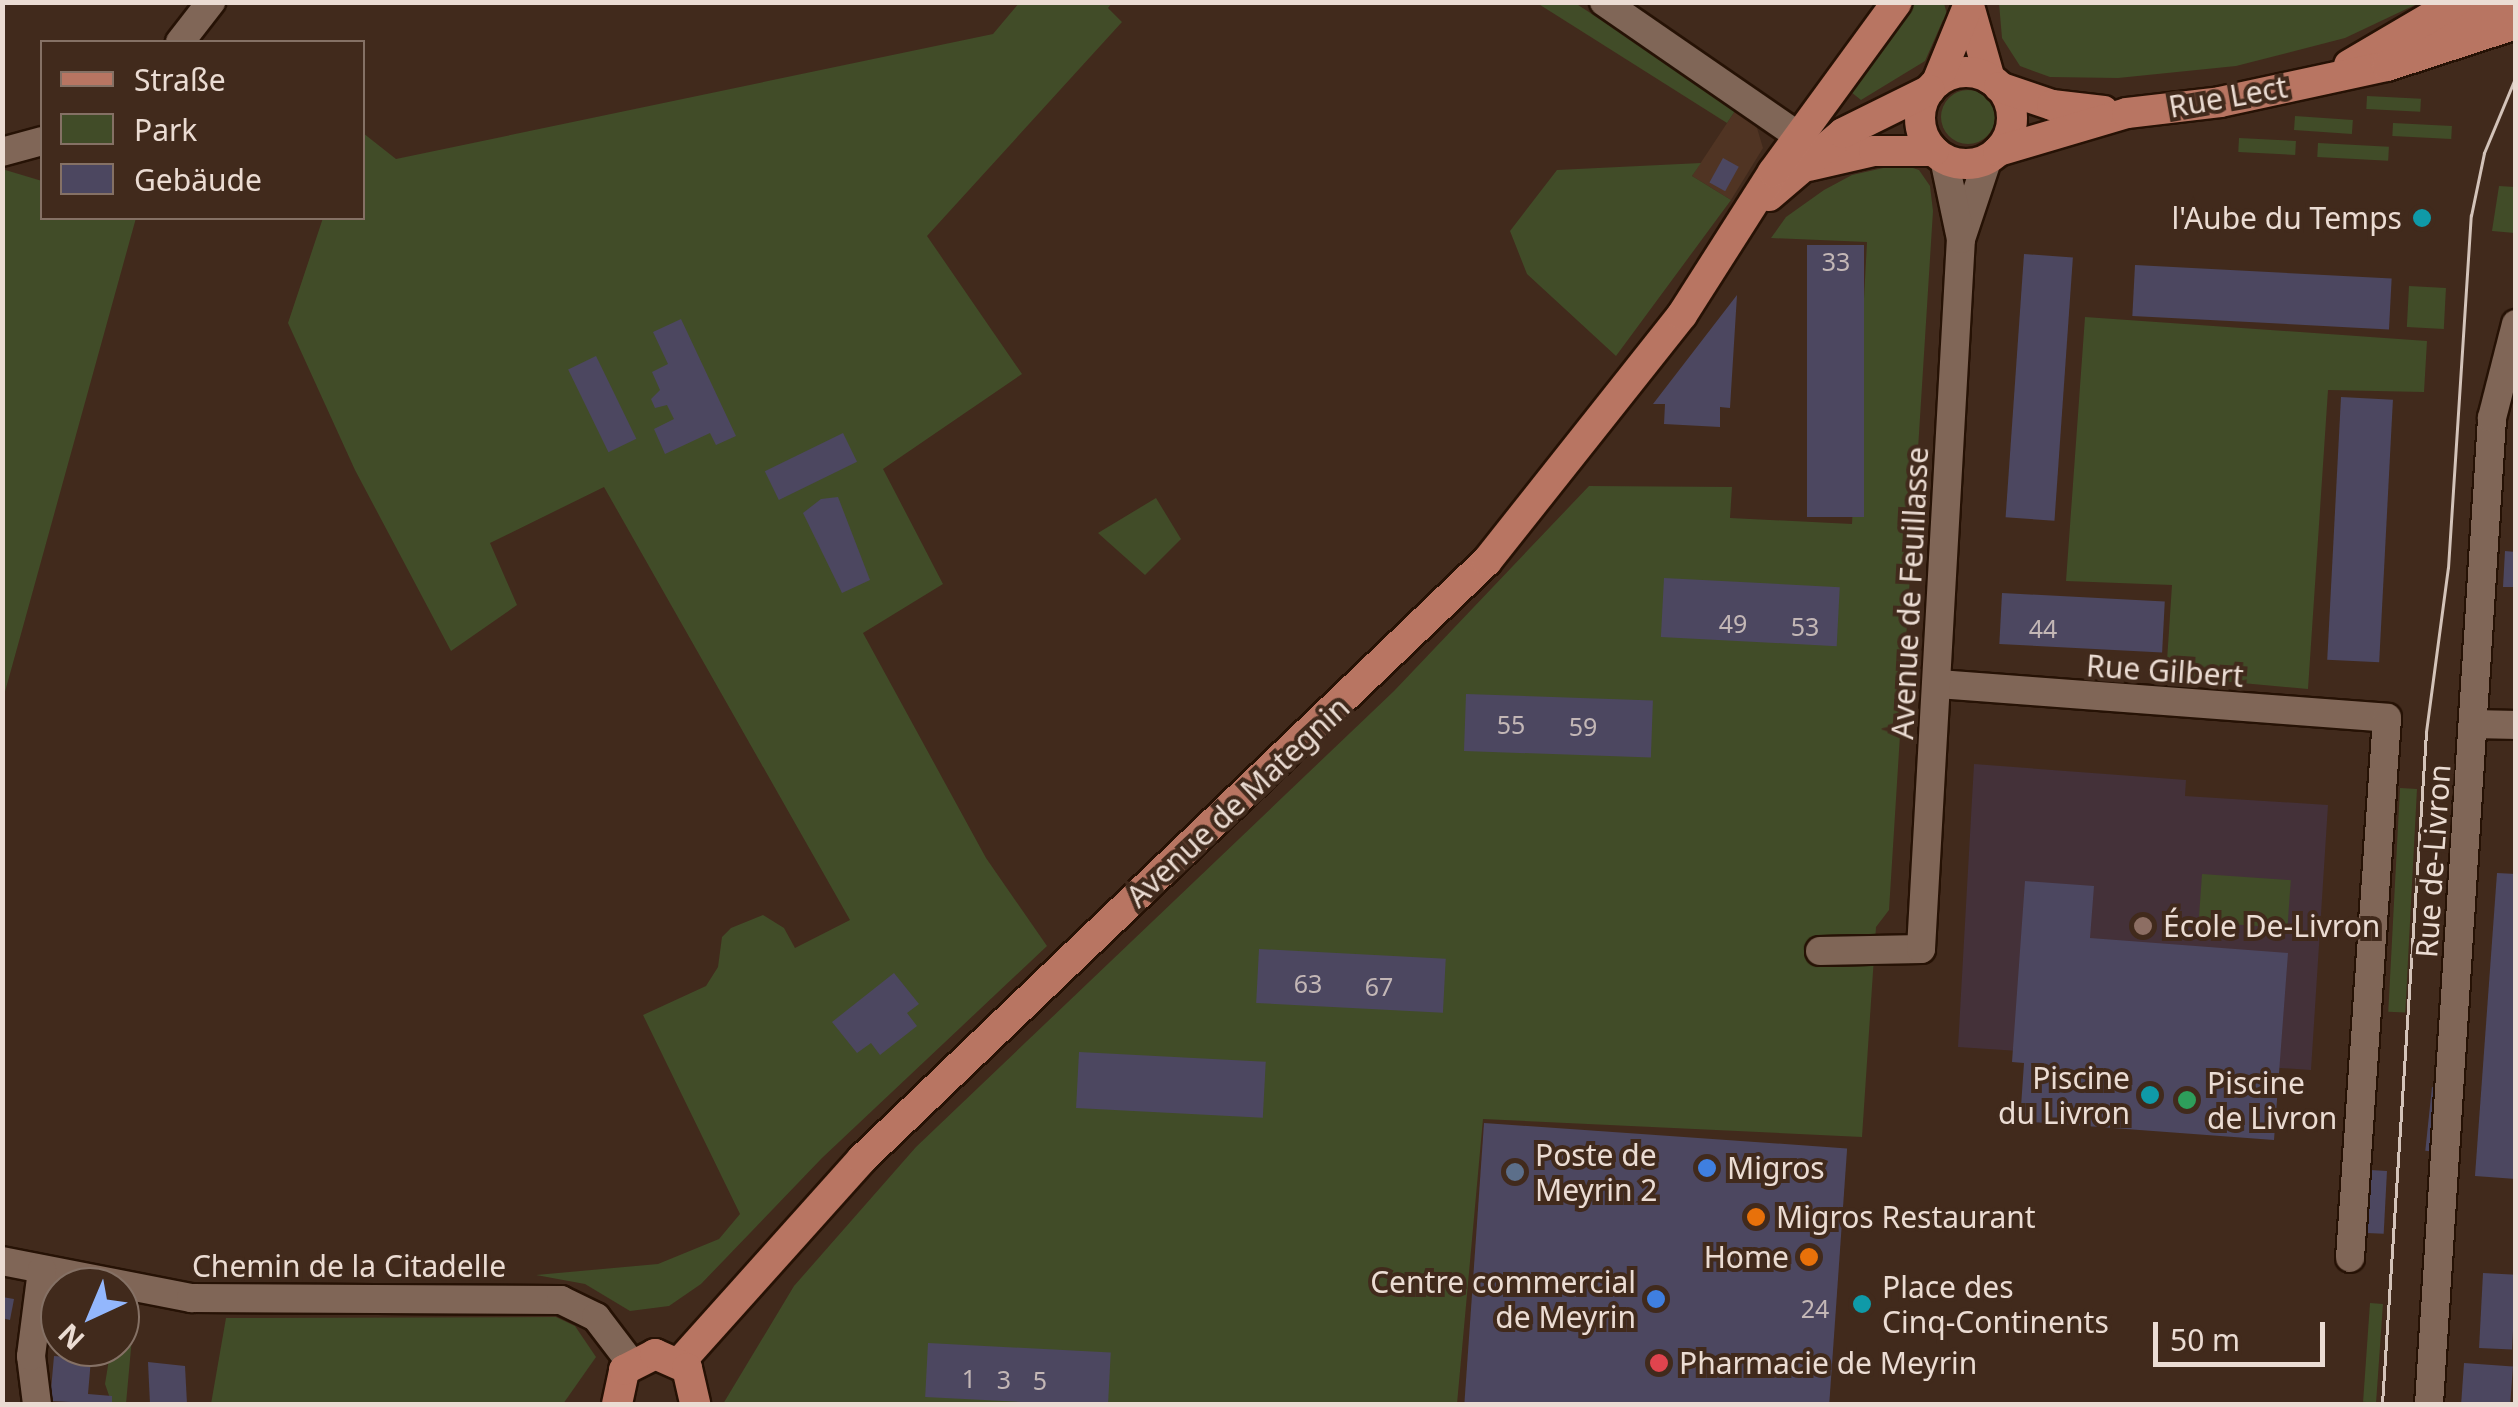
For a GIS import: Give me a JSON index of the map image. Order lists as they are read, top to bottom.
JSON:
{
  "streets": {
    "main road": ["Rue Lect", "Avenue de Mategnin"],
    "street": [
      "Avenue de Feuillasse",
      "Rue Gilbert",
      "Rue de-Livron",
      "Chemin de la Citadelle"
    ]
  },
  "crossings": [
    ["Rue Lect", "Avenue de Feuillasse"],
    ["Rue Lect", "Avenue de Mategnin"],
    ["Avenue de Feuillasse", "Rue Gilbert"],
    ["Avenue de Feuillasse", "Avenue de Mategnin"],
    ["Rue Gilbert", "Rue de-Livron"]
  ],
  "places": [
    "l'Aube du Temps",
    "École De-Livron",
    "Piscine du Livron",
    "Piscine de Livron",
    "Migros",
    "Poste de Meyrin 2",
    "Migros Restaurant",
    "Home",
    "Centre commercial de Meyrin",
    "Place des Cinq-Continents",
    "Pharmacie de Meyrin"
  ],
  "house_numbers": [
    "33",
    "49",
    "53",
    "44",
    "55",
    "59",
    "63",
    "67",
    "24",
    "1",
    "3",
    "5"
  ],
  "legend": ["Straße", "Park", "Gebäude"],
  "scale_bar": "50 m",
  "north": "bottom left"
}
